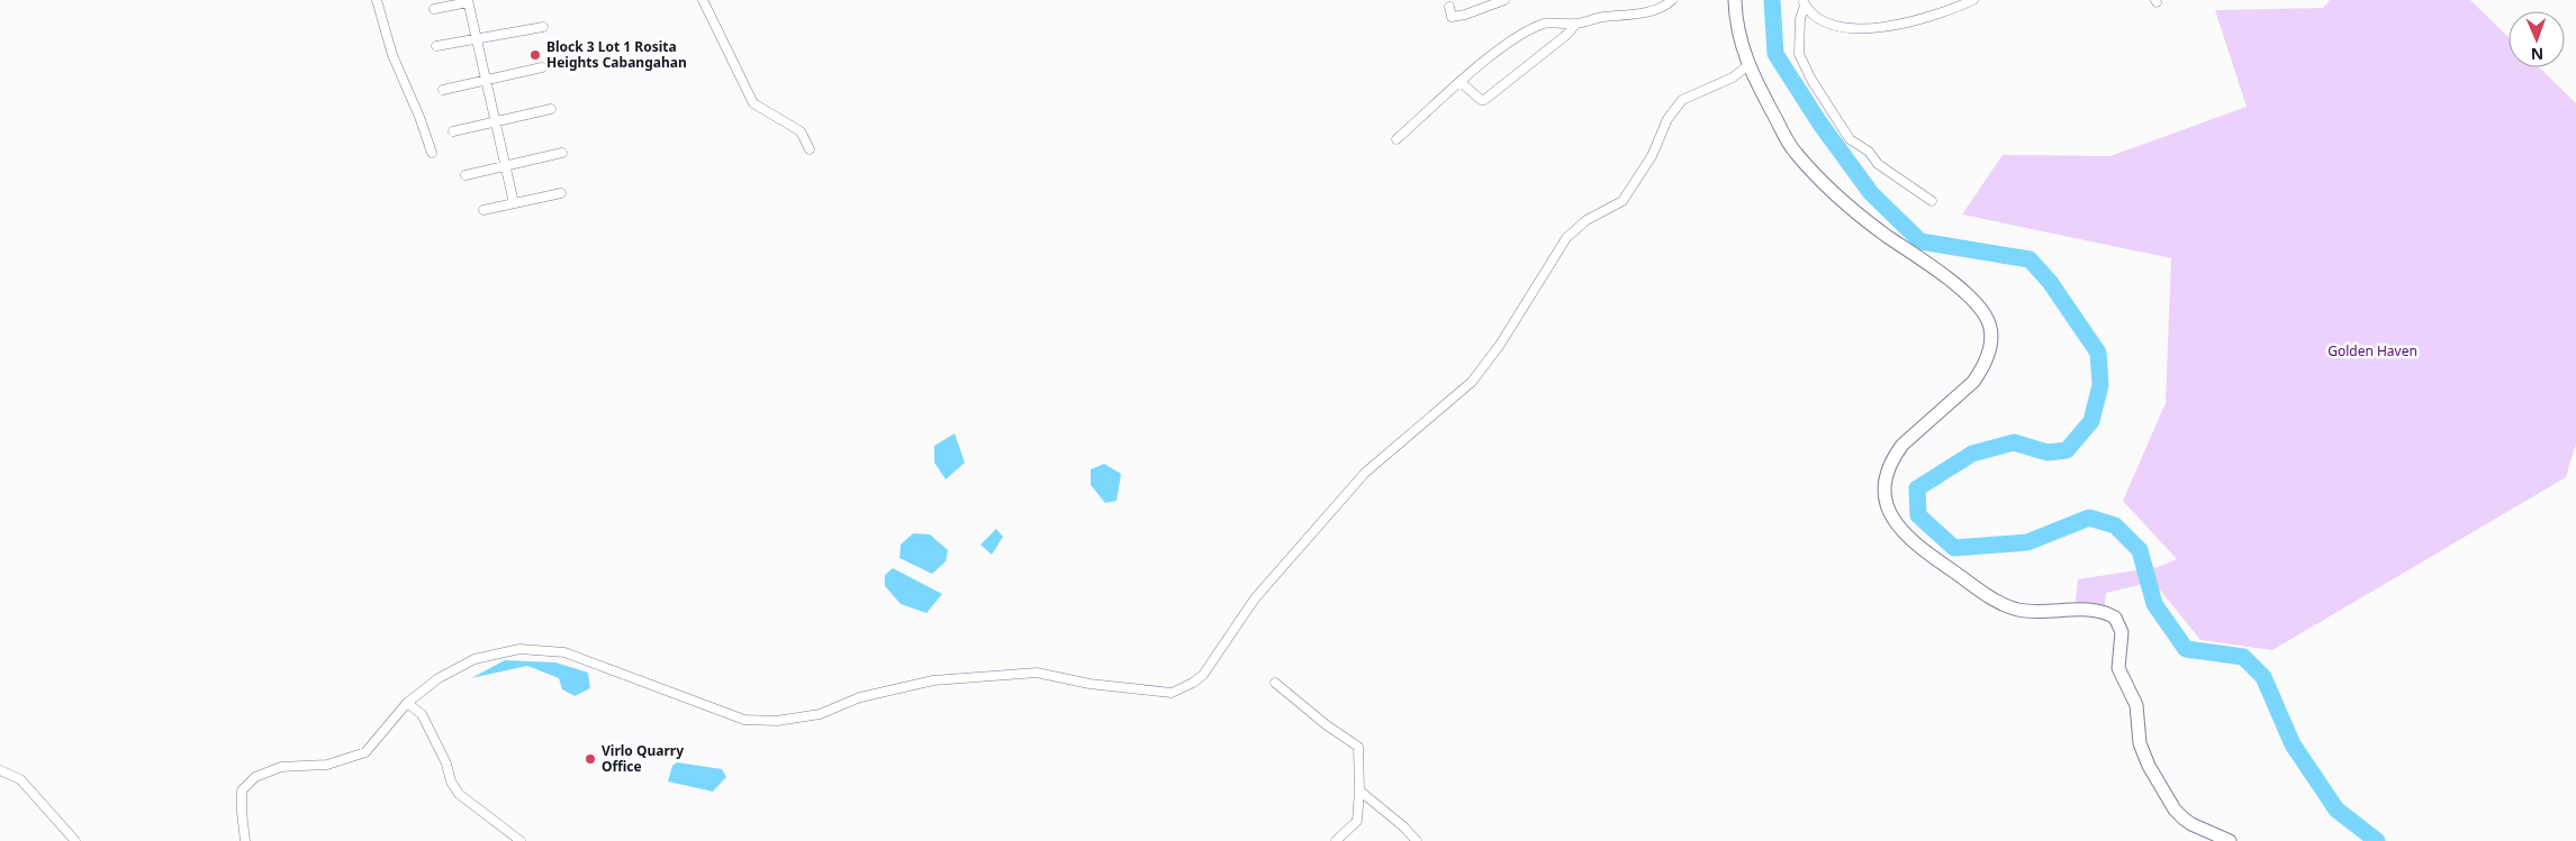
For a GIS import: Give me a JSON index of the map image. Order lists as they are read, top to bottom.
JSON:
{
  "parks": ["Golden Haven"],
  "places": ["Block 3 Lot 1 Rosita Heights Cabangahan", "Virlo Quarry Office"],
  "north": "bottom"
}
